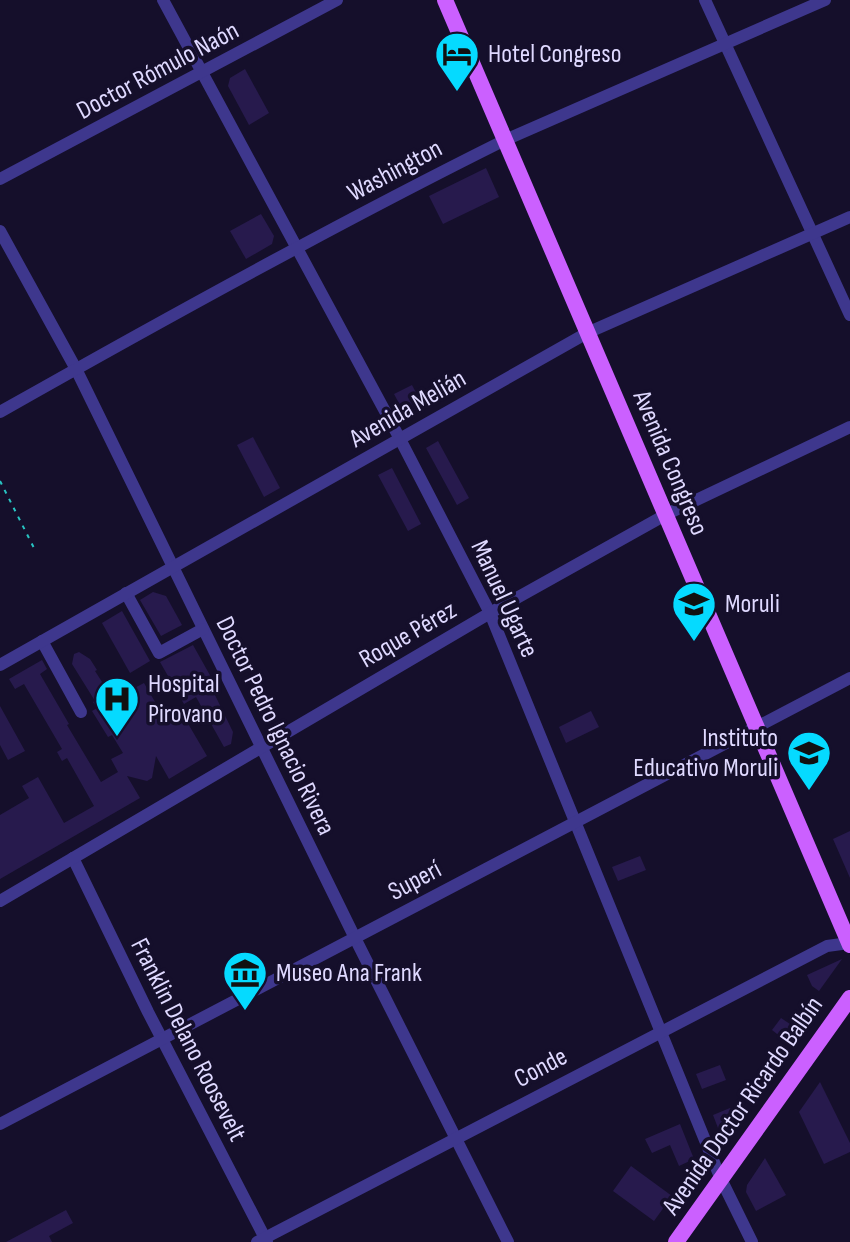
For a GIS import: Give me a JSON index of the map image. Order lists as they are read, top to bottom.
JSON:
{
  "streets": {
    "main road": ["Avenida Congreso", "Avenida Doctor Ricardo Balbín"],
    "street": [
      "Doctor Rómulo Naón",
      "Washington",
      "Avenida Melián",
      "Manuel Ugarte",
      "Roque Pérez",
      "Doctor Pedro Ignacio Rivera",
      "Superí",
      "Franklin Delano Roosevelt",
      "Conde"
    ]
  },
  "crossings": [
    ["Doctor Rómulo Naón", "Manuel Ugarte"],
    ["Washington", "Avenida Congreso"],
    ["Washington", "Manuel Ugarte"],
    ["Washington", "Doctor Pedro Ignacio Rivera"],
    ["Avenida Melián", "Avenida Congreso"],
    ["Avenida Melián", "Manuel Ugarte"],
    ["Avenida Melián", "Doctor Pedro Ignacio Rivera"],
    ["Avenida Congreso", "Roque Pérez"],
    ["Avenida Congreso", "Superí"],
    ["Avenida Congreso", "Conde"],
    ["Manuel Ugarte", "Roque Pérez"],
    ["Manuel Ugarte", "Superí"],
    ["Manuel Ugarte", "Conde"],
    ["Manuel Ugarte", "Avenida Doctor Ricardo Balbín"],
    ["Roque Pérez", "Doctor Pedro Ignacio Rivera"],
    ["Roque Pérez", "Franklin Delano Roosevelt"],
    ["Doctor Pedro Ignacio Rivera", "Superí"],
    ["Doctor Pedro Ignacio Rivera", "Conde"],
    ["Superí", "Franklin Delano Roosevelt"],
    ["Franklin Delano Roosevelt", "Conde"]
  ],
  "places": {
    "hotel": ["Hotel Congreso"],
    "school or university": ["Moruli", "Instituto Educativo Moruli"],
    "hospital": ["Hospital Pirovano"],
    "museum": ["Museo Ana Frank"]
  }
}
